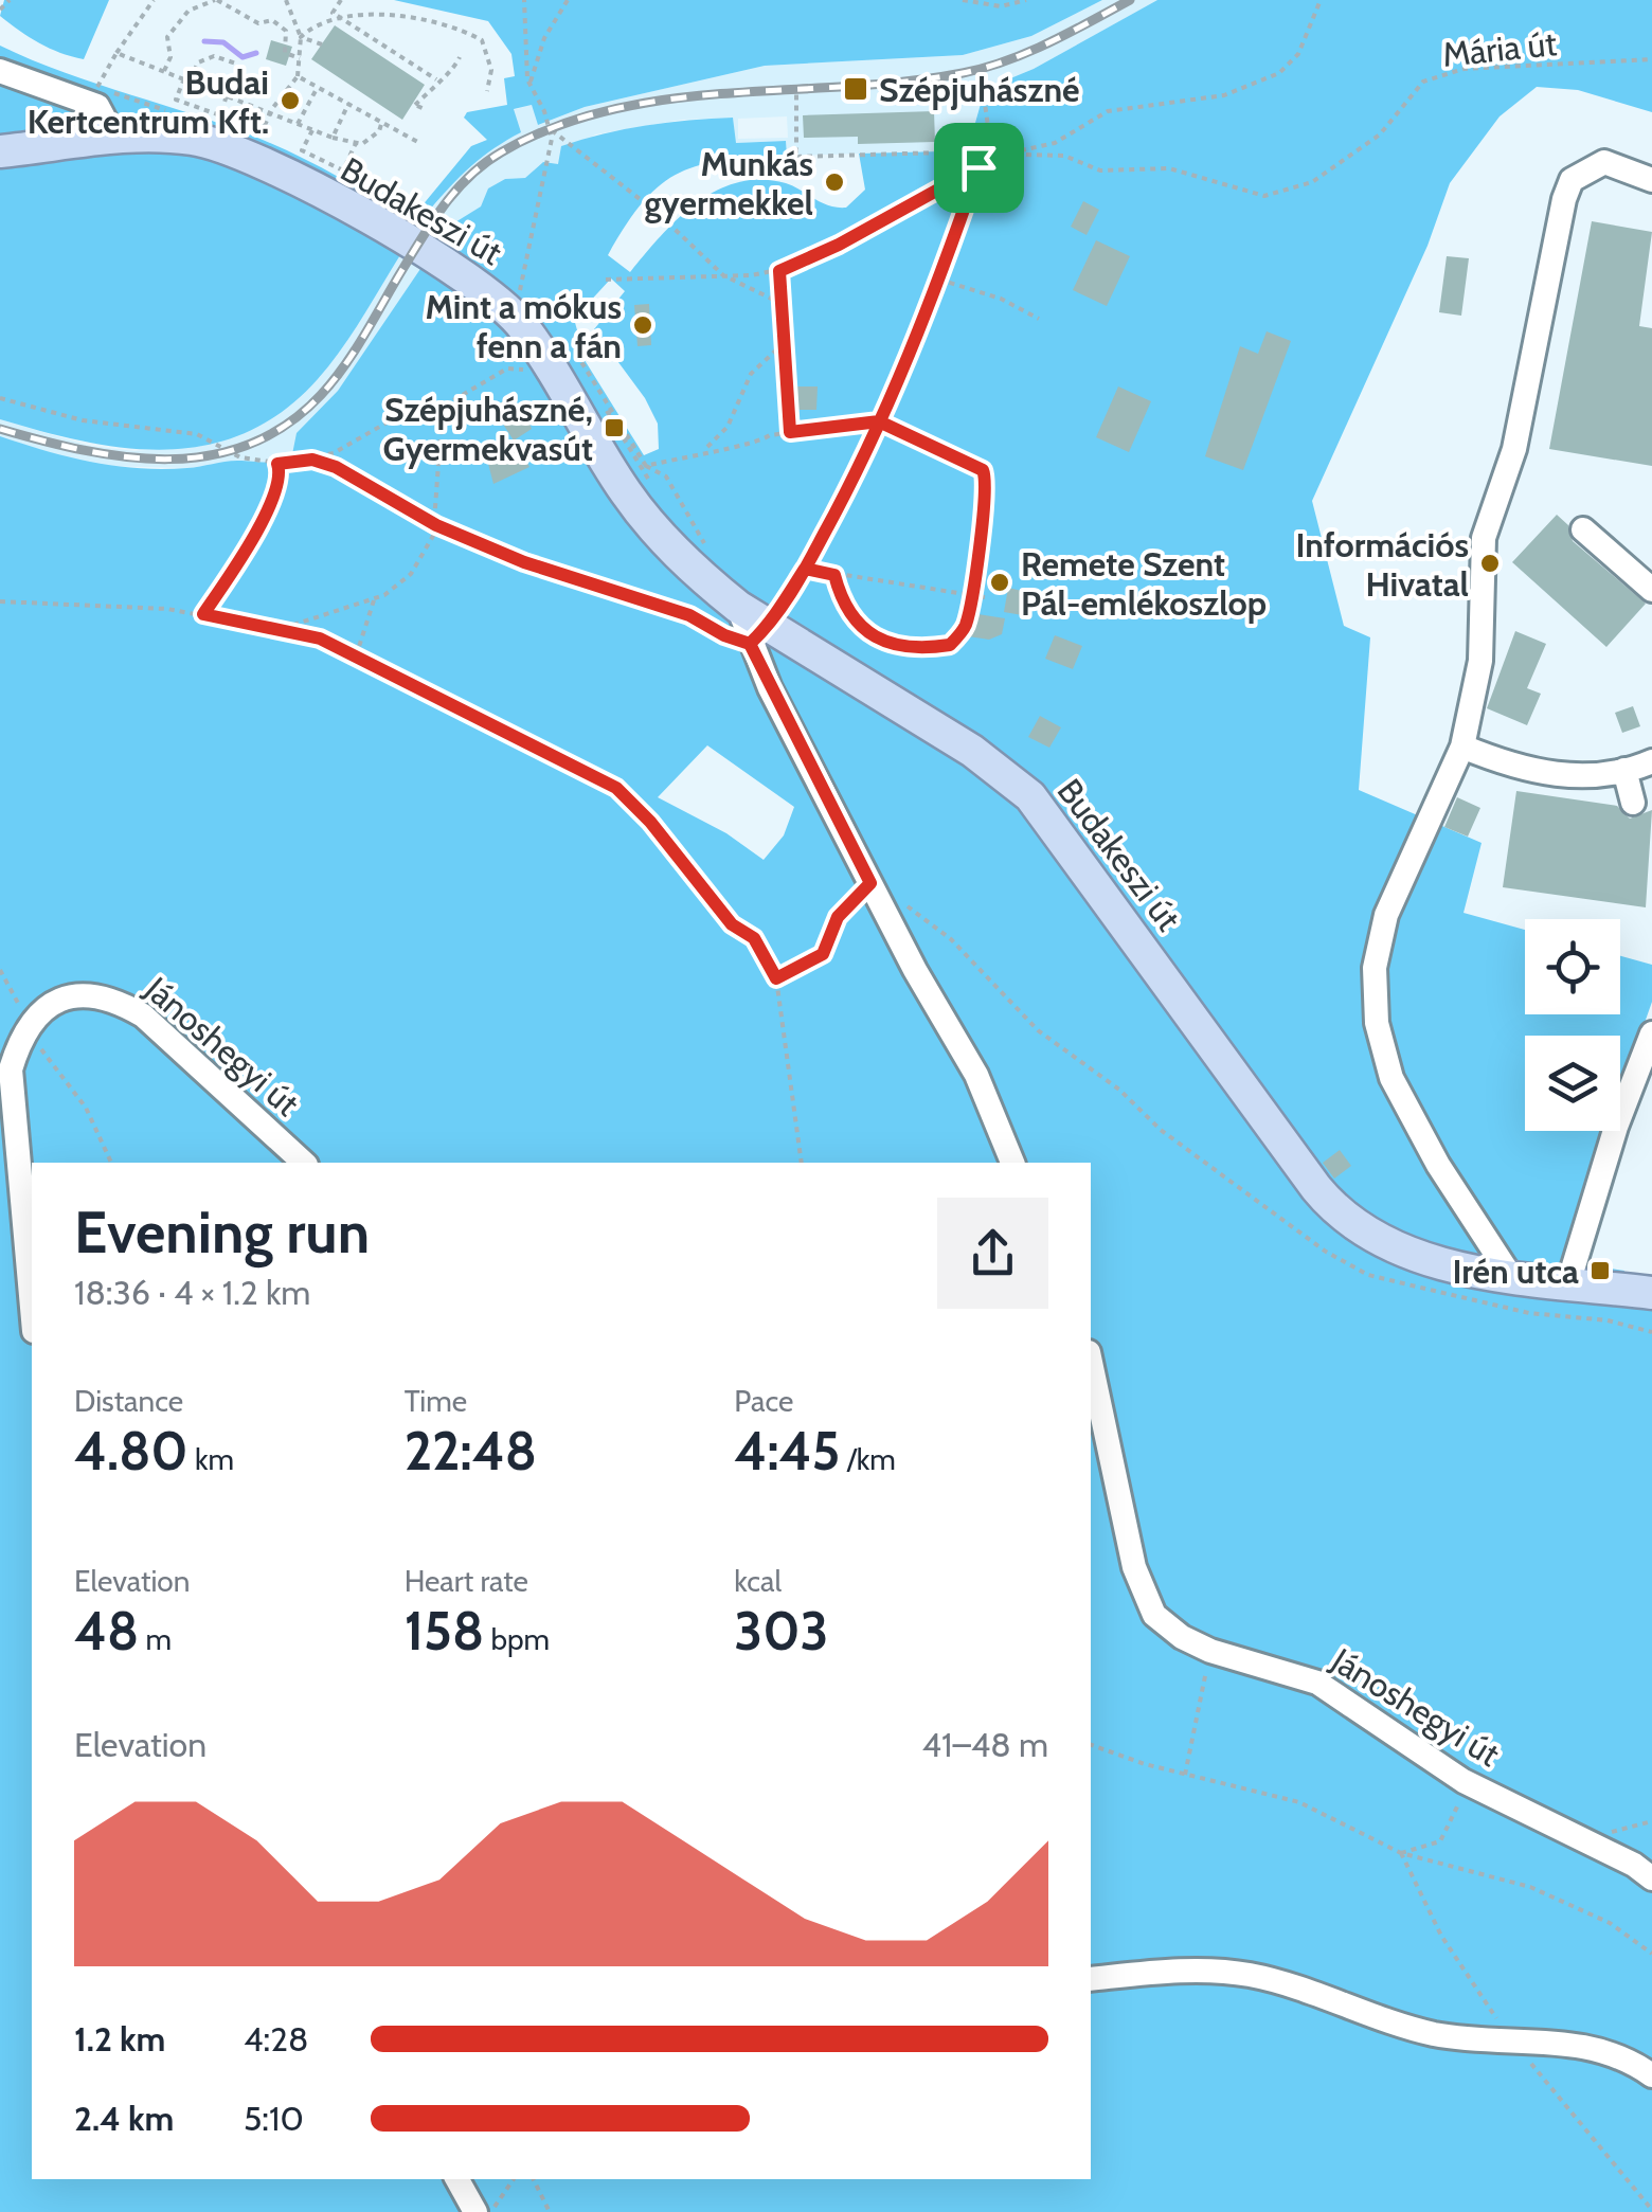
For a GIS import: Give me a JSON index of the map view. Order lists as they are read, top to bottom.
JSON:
{
  "streets": {
    "main road": ["Budakeszi út"],
    "street": ["Jánoshegyi út"],
    "path": ["Mária út"]
  },
  "places": {
    "transit": ["Szépjuhászné", "Szépjuhászné, Gyermekvasút", "Irén utca"],
    "other": [
      "Budai Kertcentrum Kft.",
      "Munkás gyermekkel",
      "Mint a mókus fenn a fán",
      "Információs Hivatal",
      "Remete Szent Pál-emlékoszlop"
    ]
  },
  "page": {
    "heading": ["Evening run", "18:36 · 4 × 1.2 km"],
    "stats": [
      ["Distance", "4.80 km"],
      ["Time", "22:48"],
      ["Pace", "4:45 /km"],
      ["Elevation", "48 m"],
      ["Heart rate", "158 bpm"],
      ["kcal", "303"]
    ],
    "chart": ["Elevation", "41–48 m"],
    "list": [
      {
        "name": "1.2 km",
        "note": "4:28"
      },
      {
        "name": "2.4 km",
        "note": "5:10"
      }
    ]
  }
}
